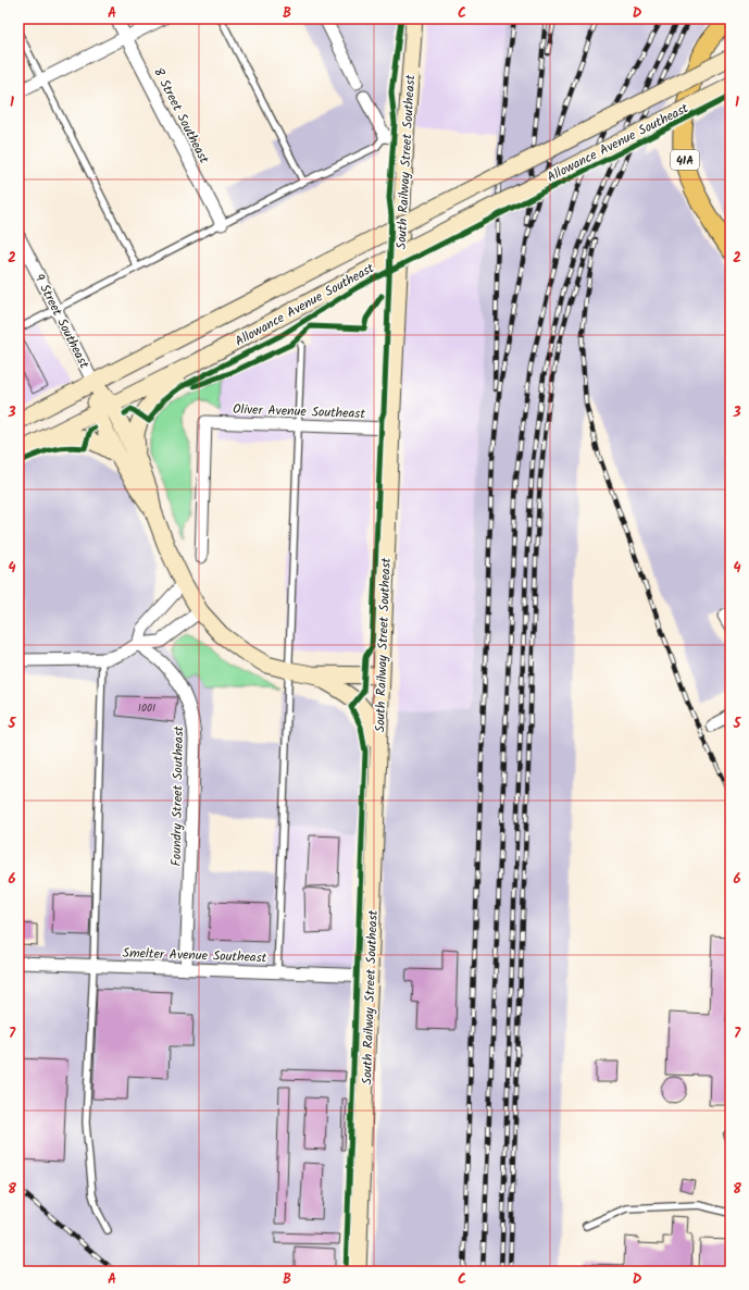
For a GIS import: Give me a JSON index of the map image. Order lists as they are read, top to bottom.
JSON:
{
  "streets": {
    "main road": ["41A"],
    "street": [
      "8 Street Southeast",
      "Allowance Avenue Southeast",
      "South Railway Street Southeast",
      "9 Street Southeast",
      "Oliver Avenue Southeast",
      "Foundry Street Southeast",
      "Smelter Avenue Southeast"
    ]
  },
  "crossings": [
    ["Allowance Avenue Southeast", "9 Street Southeast"],
    ["South Railway Street Southeast", "9 Street Southeast"],
    ["South Railway Street Southeast", "Oliver Avenue Southeast"],
    ["South Railway Street Southeast", "Smelter Avenue Southeast"],
    ["Foundry Street Southeast", "Smelter Avenue Southeast"]
  ],
  "house_numbers": ["1001"],
  "grid": {
    "columns": [
      "A",
      "B",
      "C",
      "D"
    ],
    "rows": [
      "1",
      "2",
      "3",
      "4",
      "5",
      "6",
      "7",
      "8"
    ]
  }
}
